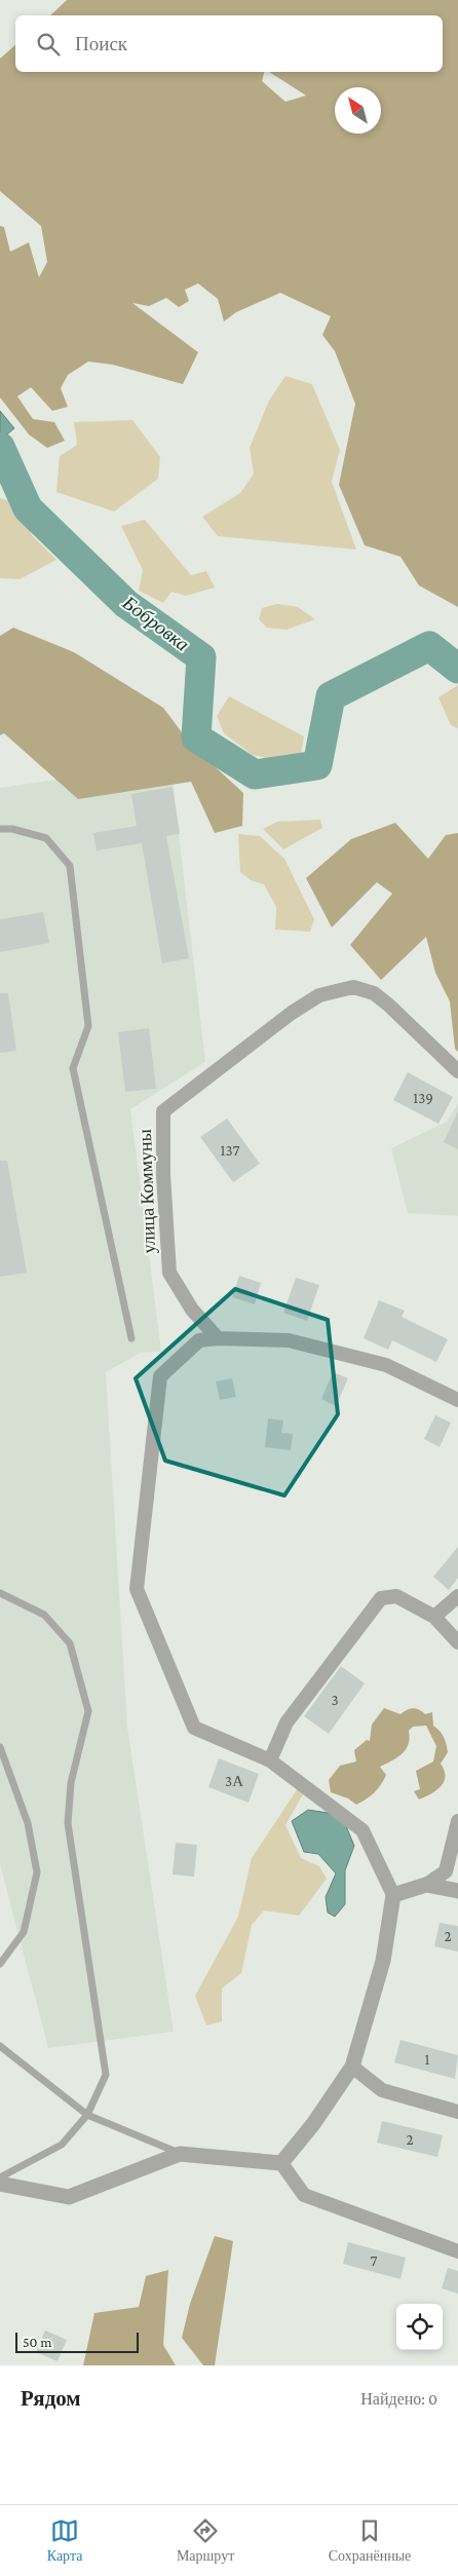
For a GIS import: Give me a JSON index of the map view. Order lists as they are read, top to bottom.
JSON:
{
  "streets": {
    "street": ["улица Коммуны"]
  },
  "water": ["Бобровка"],
  "house_numbers": [
    "139",
    "137",
    "3",
    "3А",
    "2",
    "1",
    "2",
    "7"
  ],
  "scale_bar": "50 m",
  "north": "top left",
  "page": {
    "search": "Поиск",
    "scale": "50 m",
    "heading": ["Рядом", "Найдено: 0"],
    "nav": ["Карта", "Маршрут", "Сохранённые"]
  }
}
